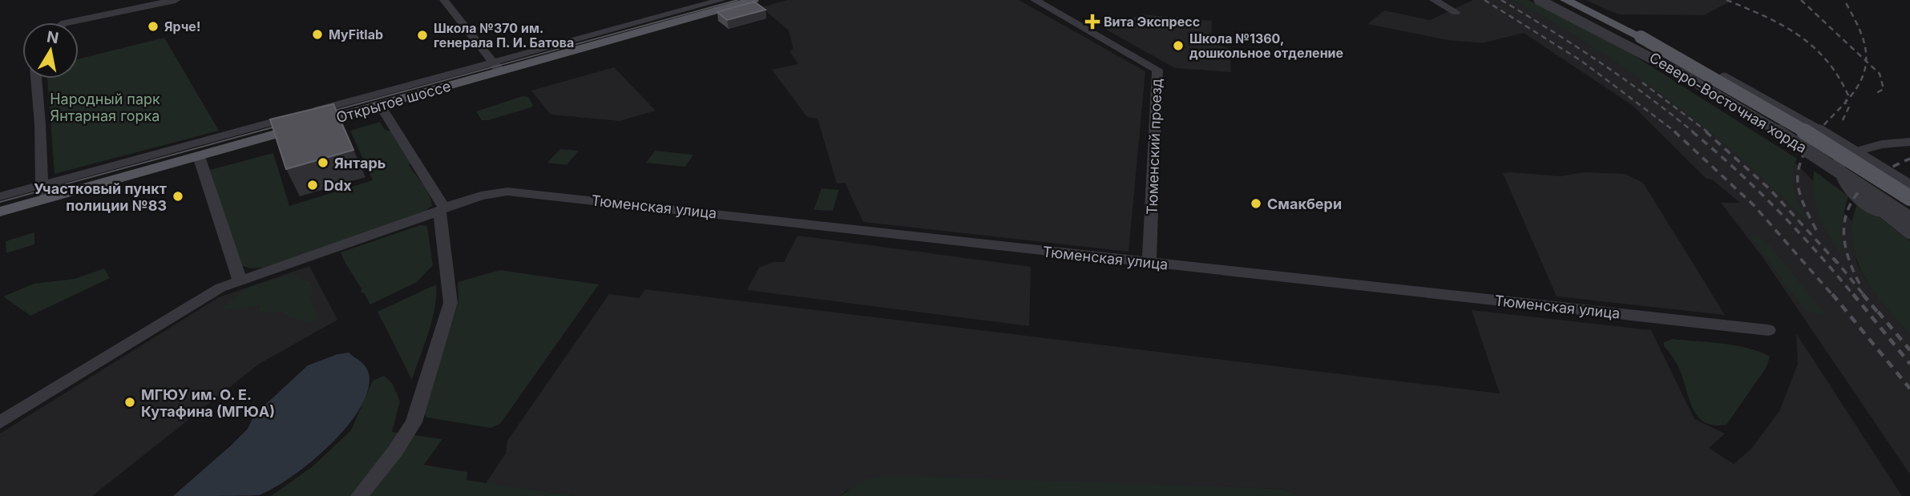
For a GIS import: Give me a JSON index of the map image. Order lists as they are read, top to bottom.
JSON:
{
  "streets": {
    "main road": ["Открытое шоссе", "Северо-Восточная хорда"],
    "street": ["Тюменский проезд", "Тюменская улица"]
  },
  "crossings": [
    ["Тюменский проезд", "Тюменская улица"]
  ],
  "parks": ["Народный парк Янтарная горка"],
  "places": {
    "health": ["Вита Экспресс"],
    "other": [
      "Ярче!",
      "MyFitlab",
      "Школа №370 им. генерала П. И. Батова",
      "Школа №1360, дошкольное отделение",
      "Янтарь",
      "Ddx",
      "Участковый пункт полиции №83",
      "Смакбери",
      "МГЮУ им. О. Е. Кутафина (МГЮА)"
    ]
  },
  "north": "top"
}
